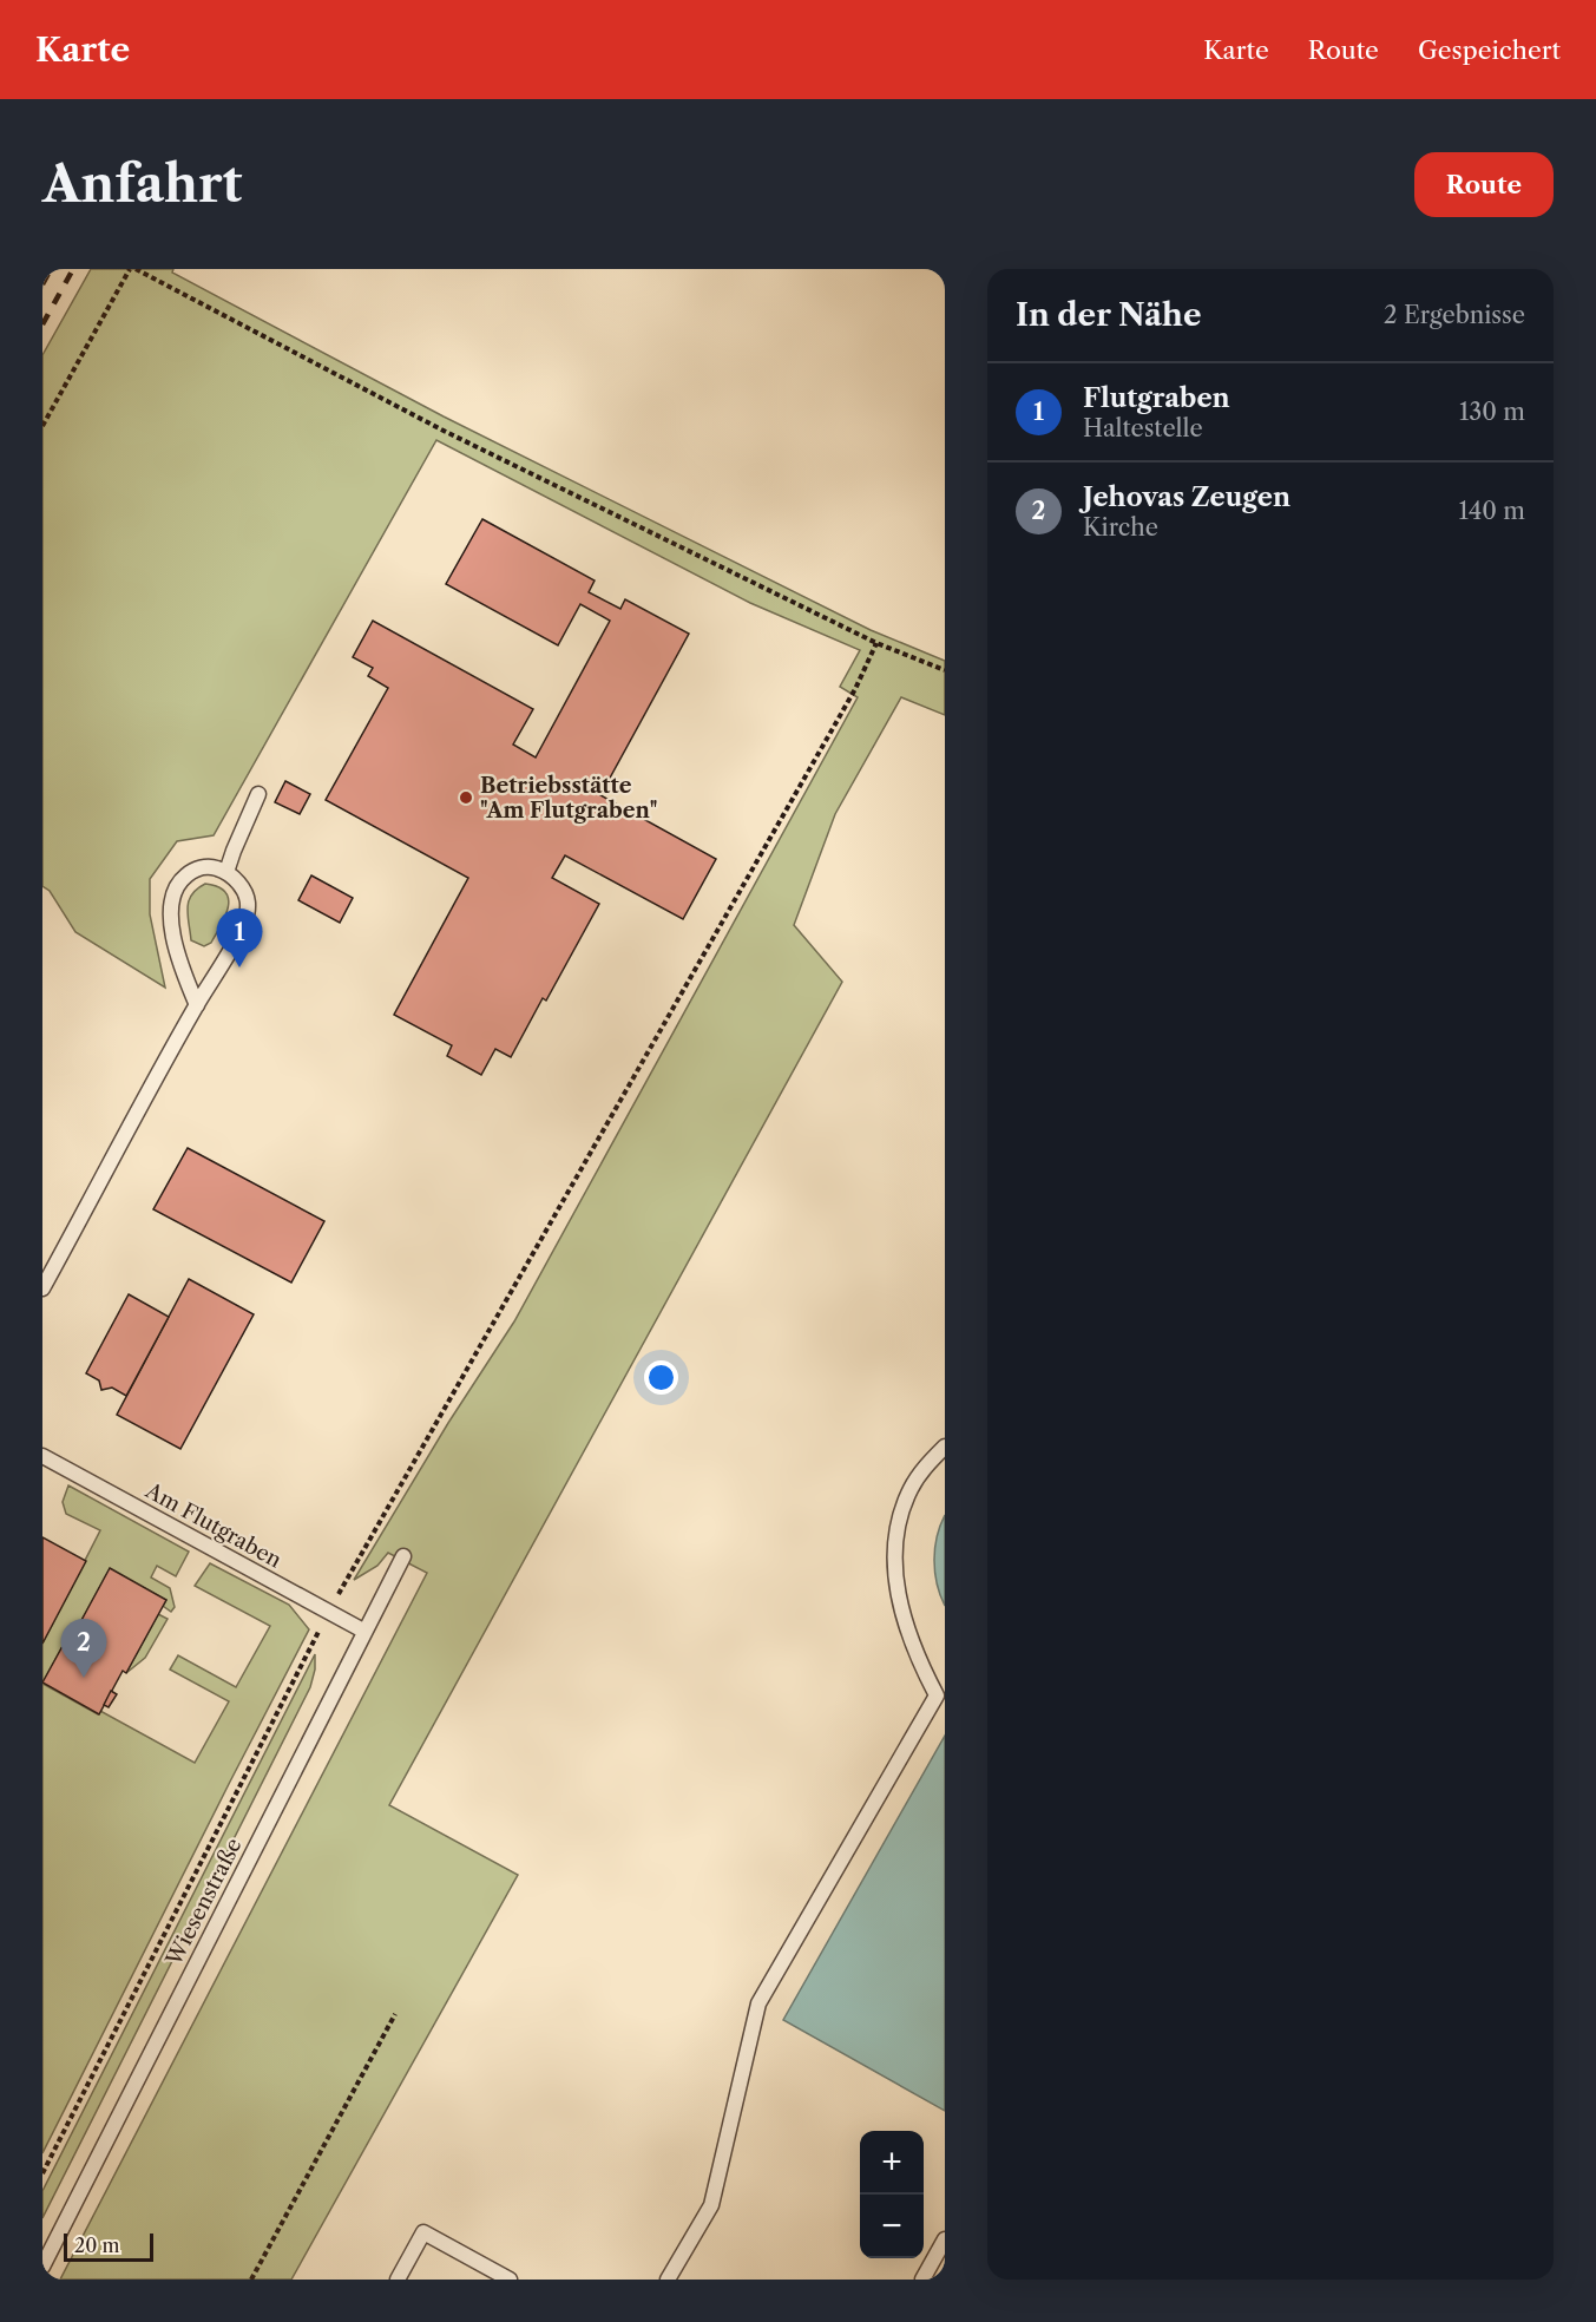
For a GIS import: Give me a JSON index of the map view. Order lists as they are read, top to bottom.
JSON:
{
  "streets": {
    "lane": ["Am Flutgraben", "Wiesenstraße"]
  },
  "crossings": [
    ["Am Flutgraben", "Wiesenstraße"]
  ],
  "places": ["Betriebsstätte \"Am Flutgraben\""],
  "scale_bar": "20 m",
  "page": {
    "header": "Karte",
    "nav": ["Karte", "Route", "Gespeichert"],
    "buttons": "Route",
    "title": "Anfahrt",
    "heading": ["In der Nähe", "2 Ergebnisse"],
    "list": [
      {
        "mark": "1",
        "name": "Flutgraben",
        "note": "Haltestelle",
        "value": "130 m"
      },
      {
        "mark": "2",
        "name": "Jehovas Zeugen",
        "note": "Kirche",
        "value": "140 m"
      }
    ],
    "pins": ["1", "2"],
    "map_buttons": ["+", "−"],
    "scale": "20 m"
  }
}
